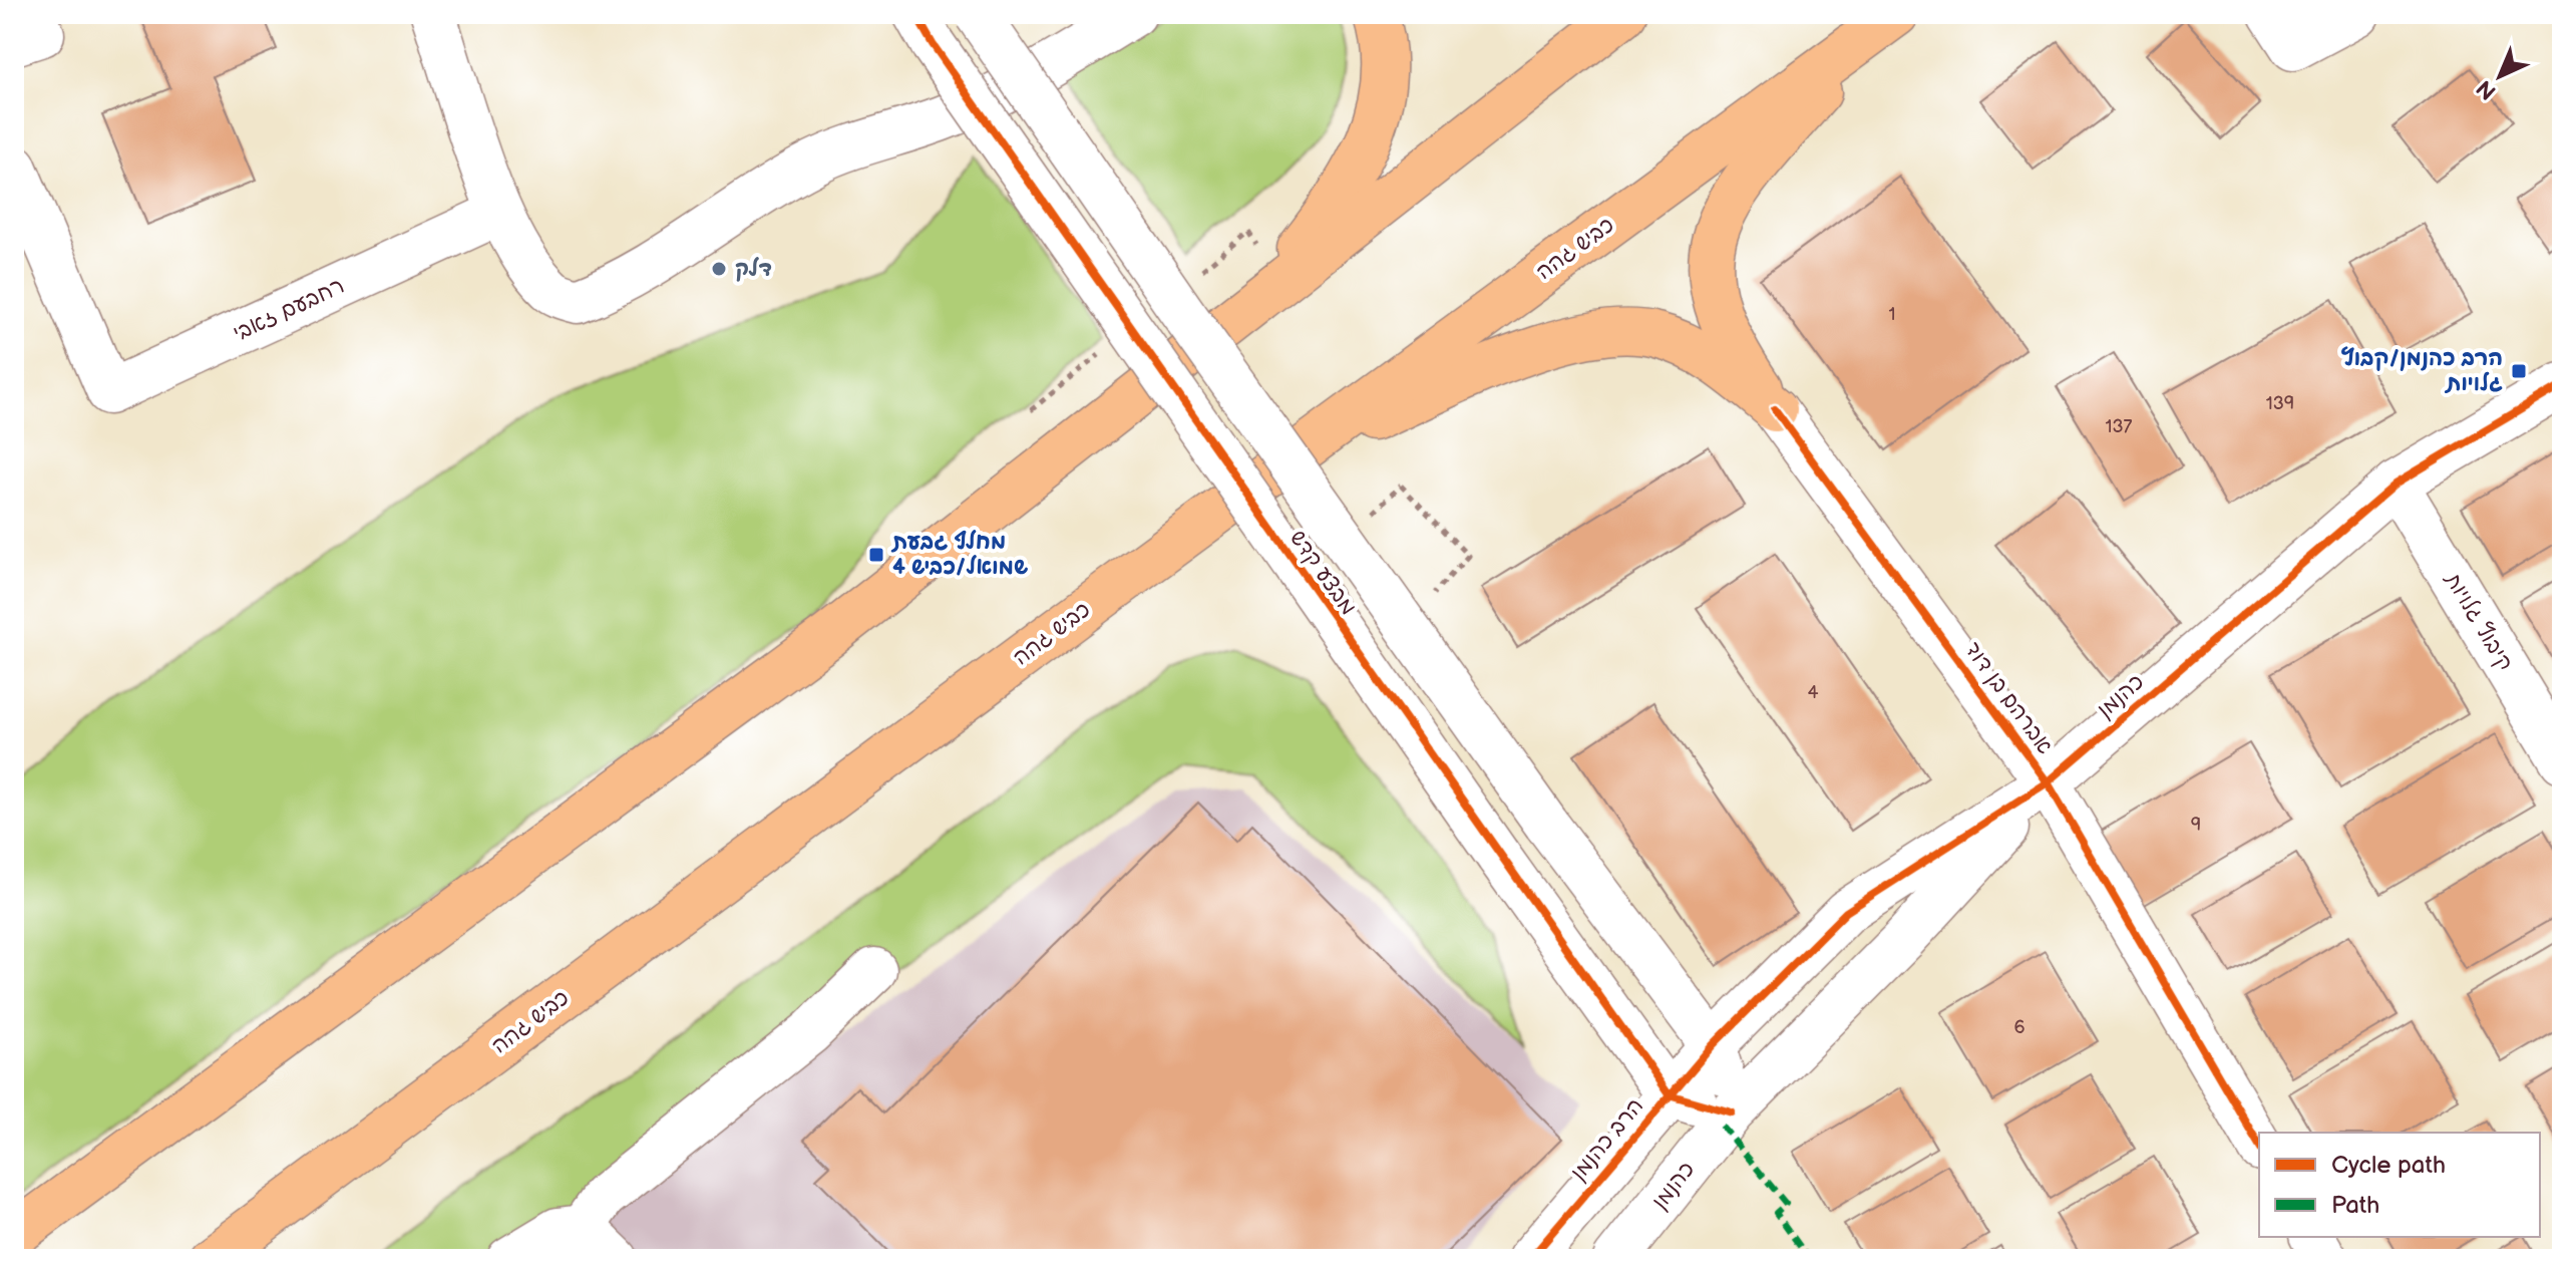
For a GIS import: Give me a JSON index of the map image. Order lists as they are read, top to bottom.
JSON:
{
  "streets": {
    "highway": ["כביש גהה"],
    "street": [
      "רחבעם זאבי",
      "מבצע קדש",
      "קיבוץ גלויות",
      "כהנמן",
      "אברהם בן דוד",
      "הרב כהנמן"
    ]
  },
  "crossings": [
    ["מבצע קדש", "כהנמן"],
    ["מבצע קדש", "הרב כהנמן"],
    ["קיבוץ גלויות", "כהנמן"],
    ["כהנמן", "אברהם בן דוד"],
    ["כהנמן", "הרב כהנמן"]
  ],
  "places": {
    "other": ["דלק"],
    "transit": ["הרב כהנמן/קבוץ גלויות", "מחלף גבעת שמואל/כביש 4"]
  },
  "house_numbers": [
    "1",
    "139",
    "137",
    "4",
    "9",
    "6"
  ],
  "legend": ["Cycle path", "Path"],
  "north": "bottom left"
}
